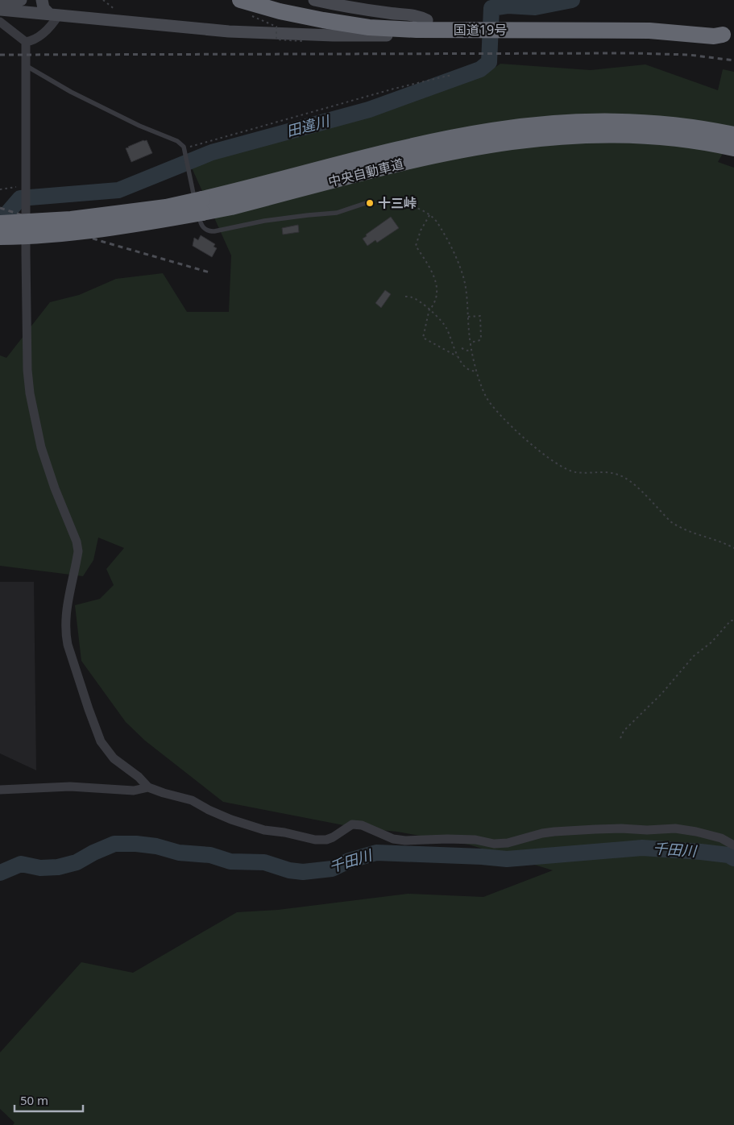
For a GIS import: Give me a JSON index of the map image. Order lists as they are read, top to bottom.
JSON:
{
  "streets": {
    "highway": ["国道19号", "中央自動車道"]
  },
  "water": ["田違川", "千田川"],
  "places": ["十三峠"],
  "scale_bar": "50 m"
}
